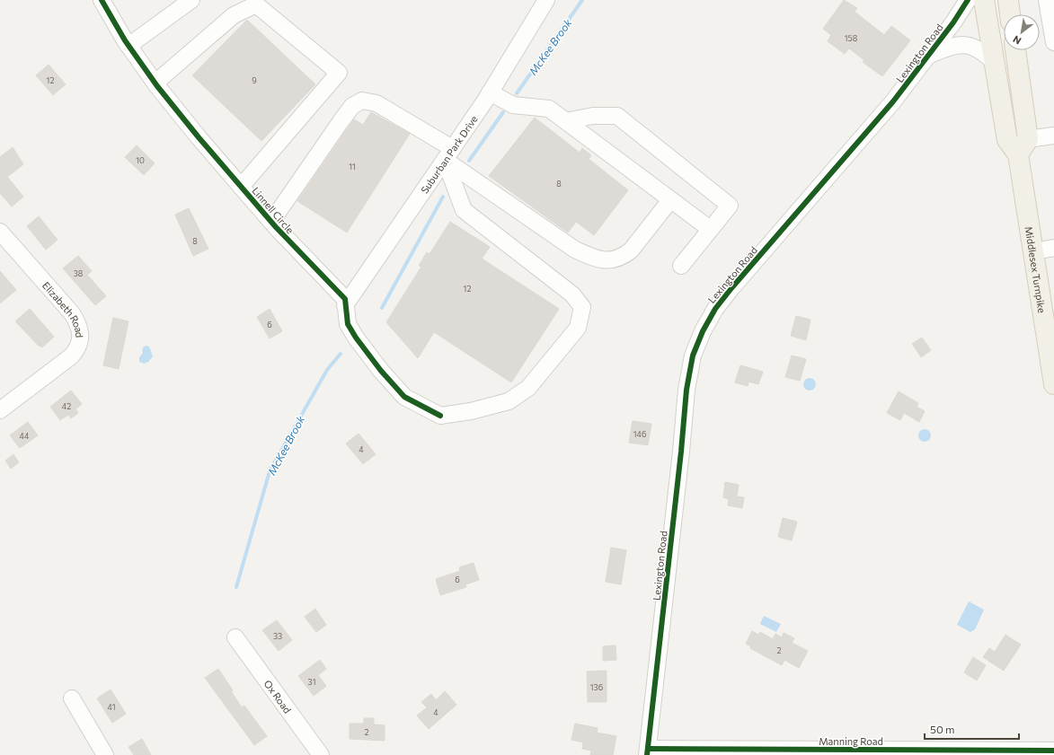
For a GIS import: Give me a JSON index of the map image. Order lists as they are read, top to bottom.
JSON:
{
  "streets": {
    "main road": ["Middlesex Turnpike"],
    "street": [
      "Lexington Road",
      "Suburban Park Drive",
      "Linnell Circle",
      "Elizabeth Road",
      "Ox Road",
      "Manning Road"
    ]
  },
  "crossings": [
    ["Lexington Road", "Manning Road"],
    ["Suburban Park Drive", "Linnell Circle"]
  ],
  "water": ["McKee Brook"],
  "house_numbers": [
    "158",
    "12",
    "9",
    "10",
    "11",
    "8",
    "8",
    "38",
    "12",
    "6",
    "42",
    "146",
    "44",
    "4",
    "6",
    "33",
    "2",
    "31",
    "136",
    "41",
    "4",
    "2"
  ],
  "scale_bar": "50 m",
  "north": "bottom left"
}
